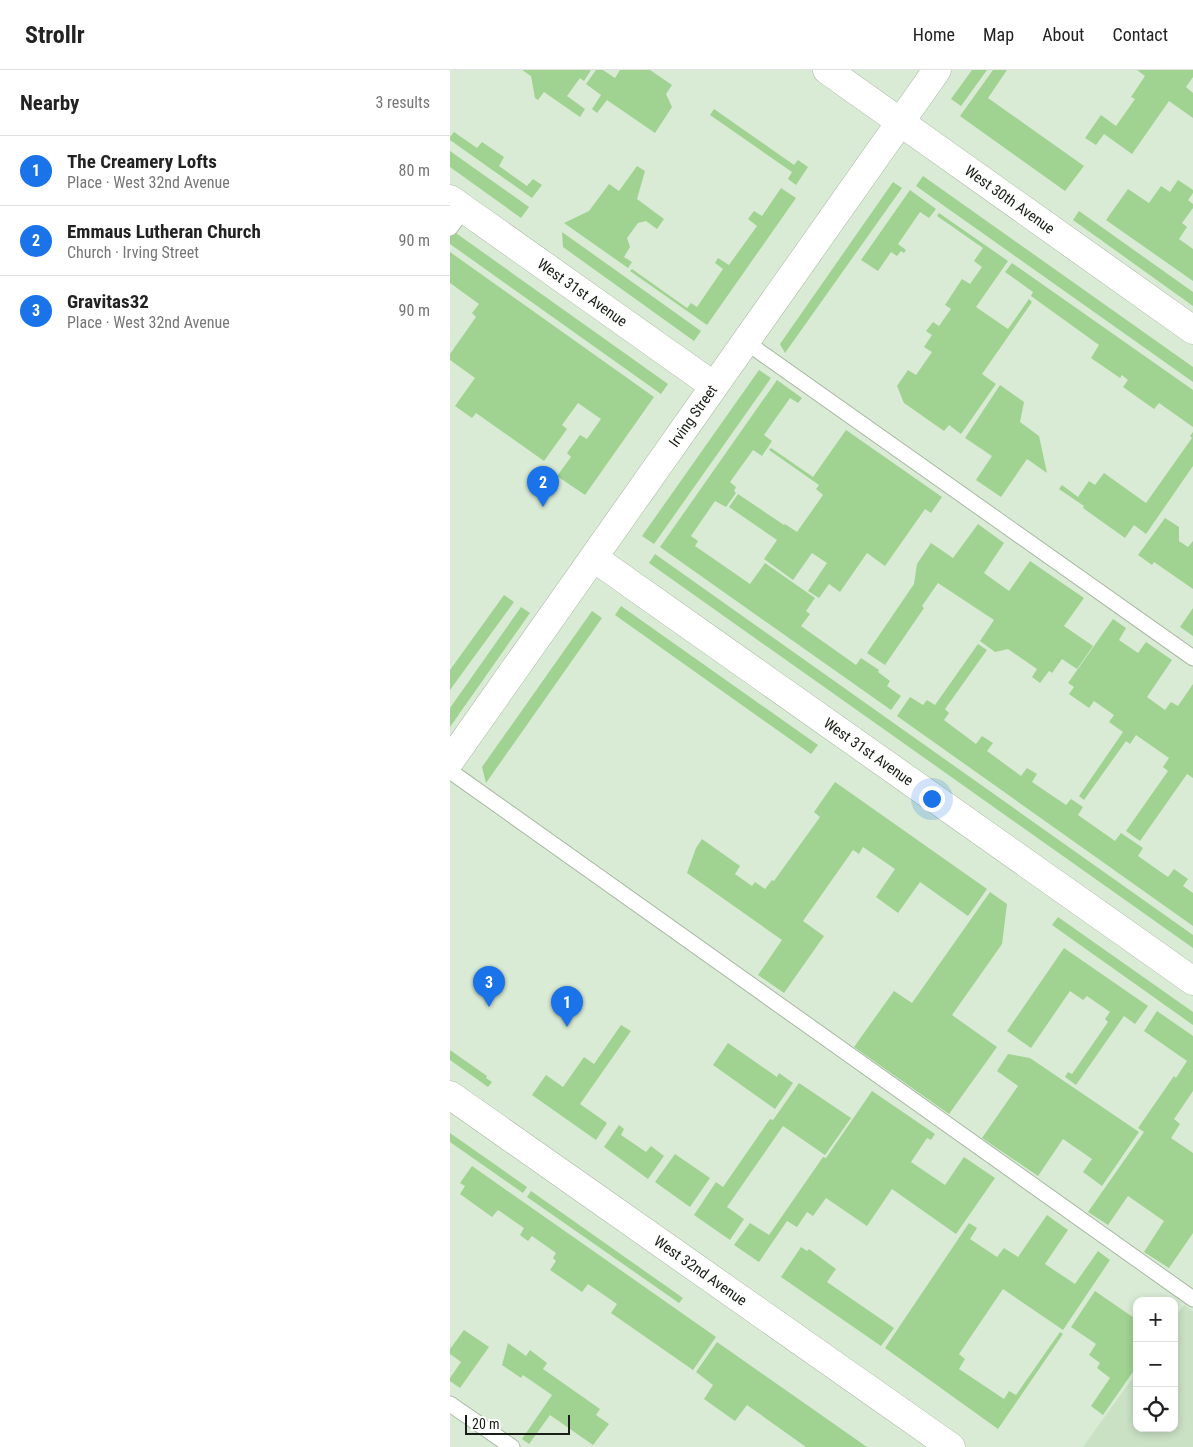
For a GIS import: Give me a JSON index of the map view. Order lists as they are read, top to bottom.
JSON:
{
  "streets": {
    "street": [
      "West 30th Avenue",
      "West 31st Avenue",
      "Irving Street",
      "West 32nd Avenue"
    ]
  },
  "crossings": [
    ["West 30th Avenue", "Irving Street"],
    ["West 31st Avenue", "Irving Street"]
  ],
  "scale_bar": "20 m",
  "page": {
    "header": "Strollr",
    "nav": [
      "Home",
      "Map",
      "About",
      "Contact"
    ],
    "heading": ["Nearby", "3 results"],
    "list": [
      {
        "mark": "1",
        "name": "The Creamery Lofts",
        "note": "Place · West 32nd Avenue",
        "value": "80 m"
      },
      {
        "mark": "2",
        "name": "Emmaus Lutheran Church",
        "note": "Church · Irving Street",
        "value": "90 m"
      },
      {
        "mark": "3",
        "name": "Gravitas32",
        "note": "Place · West 32nd Avenue",
        "value": "90 m"
      }
    ],
    "pins": ["2", "3", "1"],
    "map_buttons": ["+", "−"],
    "scale": "20 m"
  }
}
